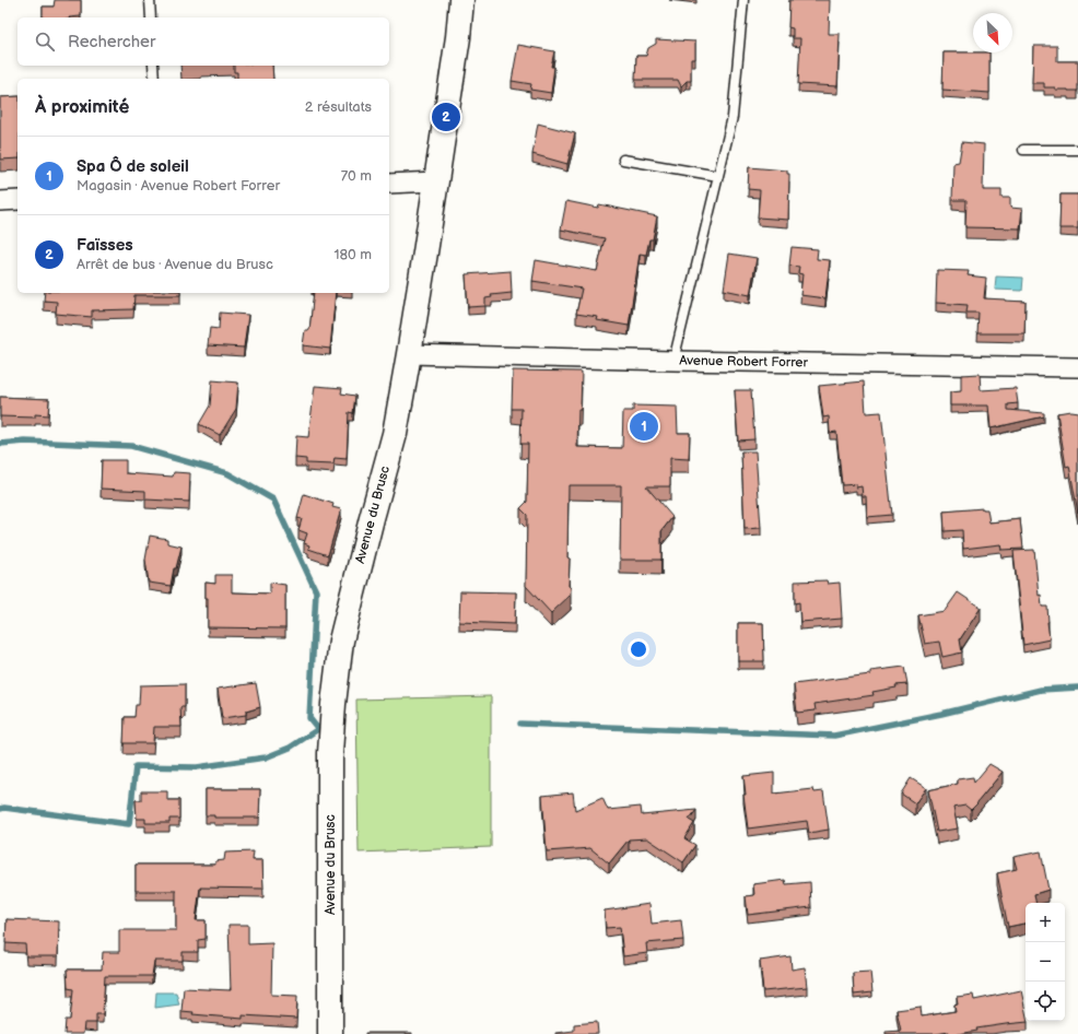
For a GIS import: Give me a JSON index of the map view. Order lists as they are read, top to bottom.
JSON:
{
  "streets": {
    "street": ["Avenue Robert Forrer", "Avenue du Brusc"]
  },
  "crossings": [
    ["Avenue Robert Forrer", "Avenue du Brusc"]
  ],
  "north": "bottom right",
  "page": {
    "search": "Rechercher",
    "heading": ["À proximité", "2 résultats"],
    "pins": ["2", "1"],
    "list": [
      {
        "mark": "1",
        "name": "Spa Ô de soleil",
        "note": "Magasin · Avenue Robert Forrer",
        "value": "70 m"
      },
      {
        "mark": "2",
        "name": "Faïsses",
        "note": "Arrêt de bus · Avenue du Brusc",
        "value": "180 m"
      }
    ],
    "map_buttons": ["+", "−"]
  }
}
